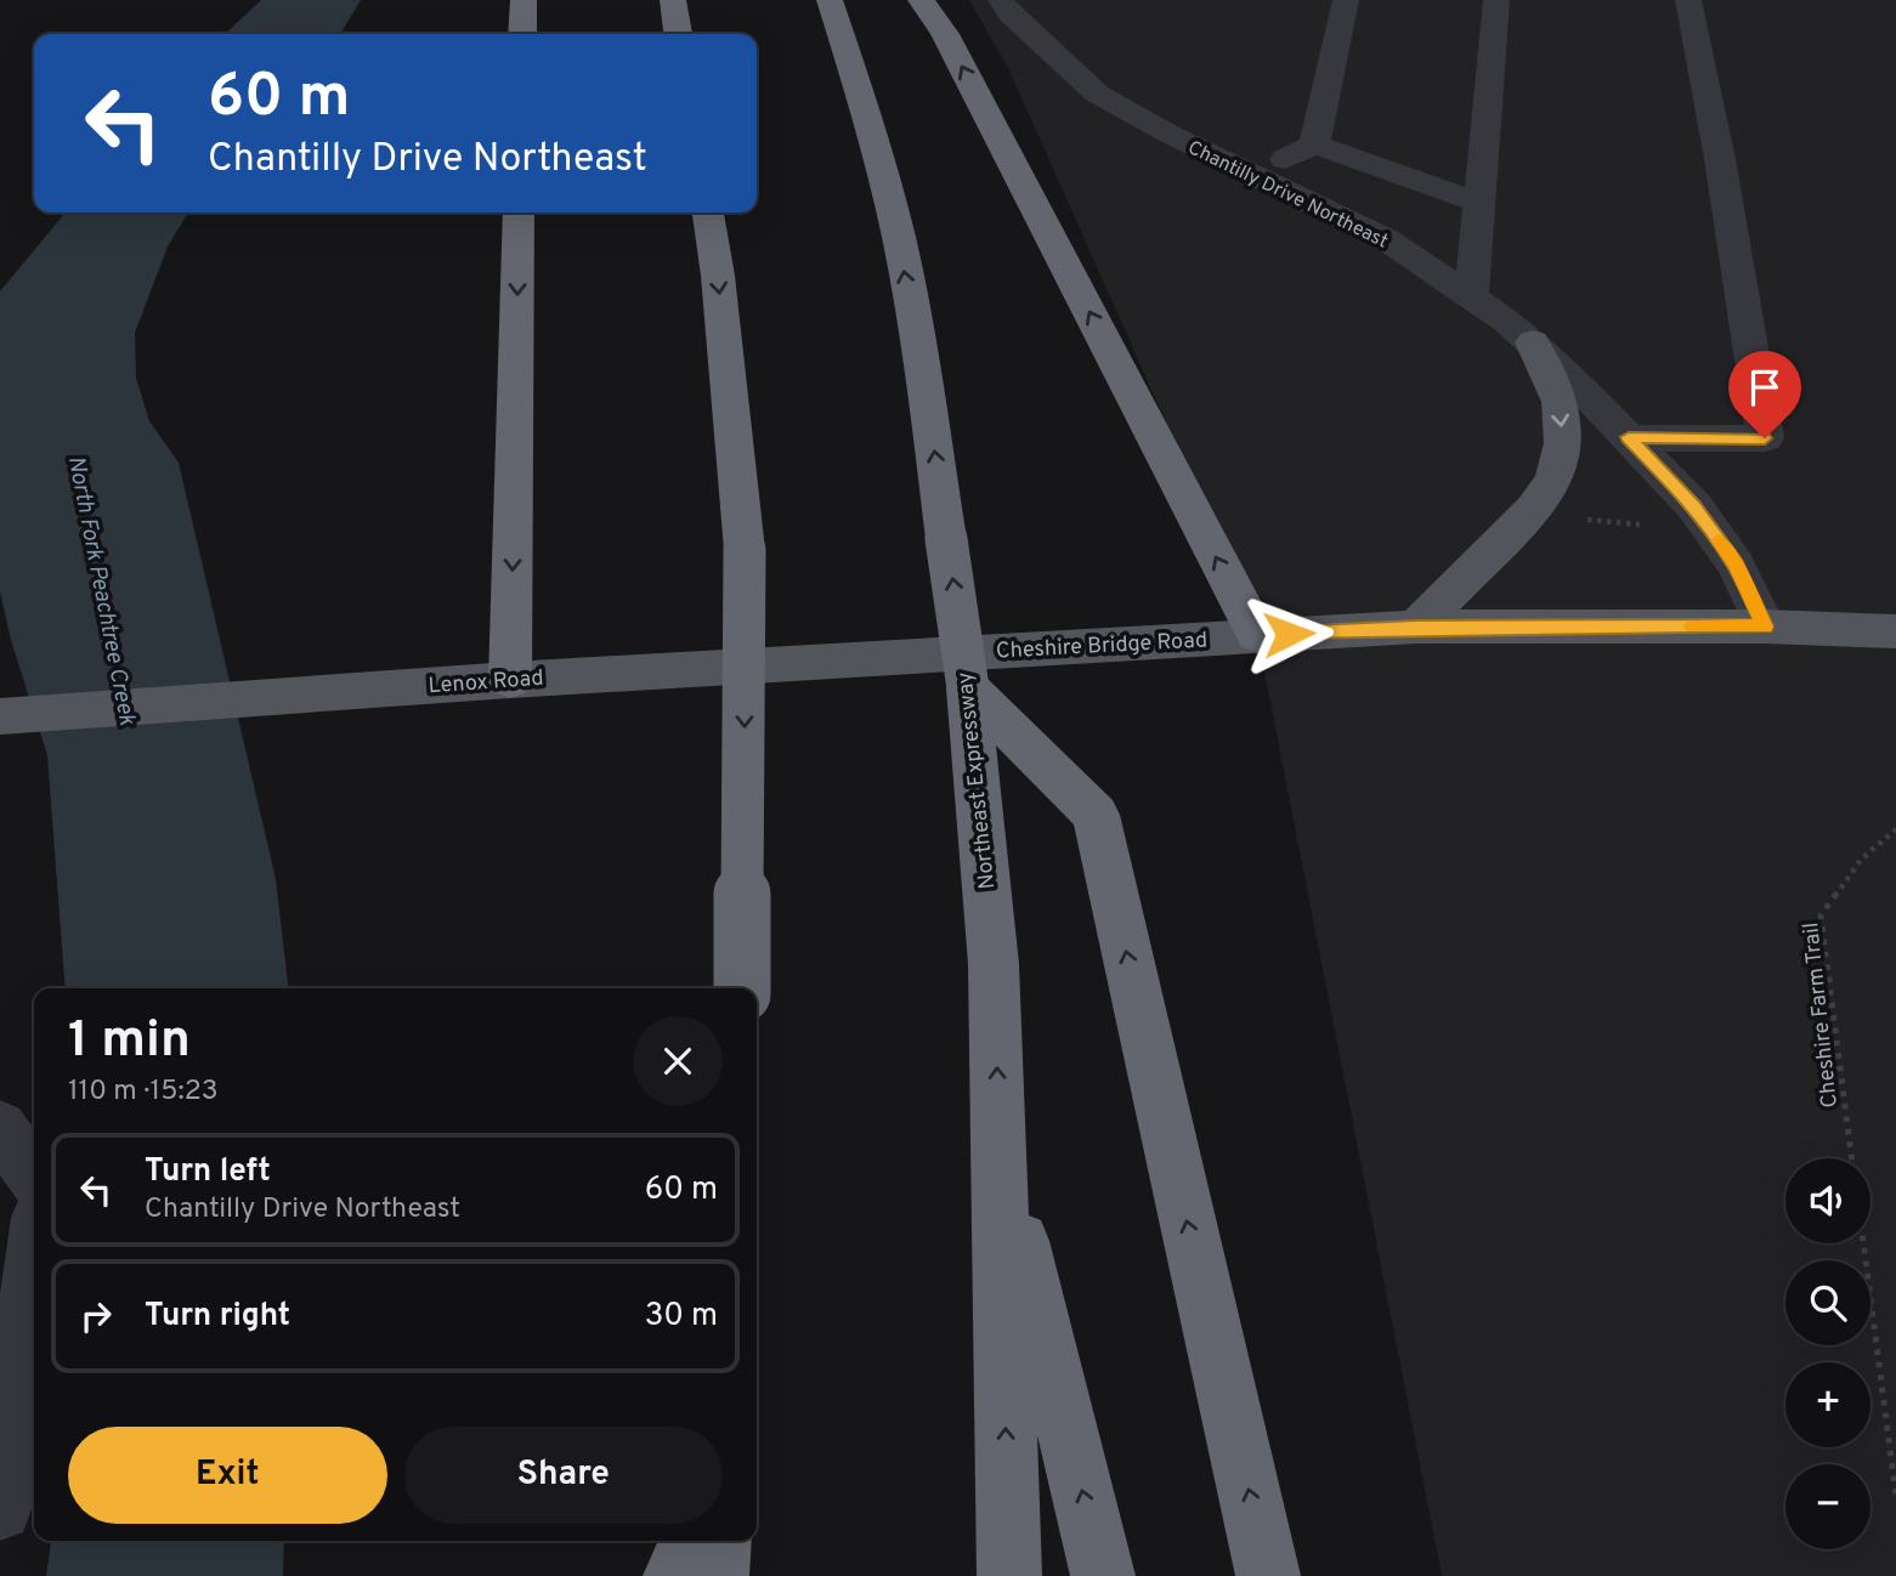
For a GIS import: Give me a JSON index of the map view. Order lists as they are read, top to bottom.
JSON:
{
  "streets": {
    "highway": ["Northeast Expressway"],
    "main road": ["Cheshire Bridge Road", "Lenox Road"],
    "street": ["Chantilly Drive Northeast"],
    "path": ["Cheshire Farm Trail"]
  },
  "crossings": [
    ["Chantilly Drive Northeast", "Cheshire Bridge Road"],
    ["Cheshire Bridge Road", "Lenox Road"],
    ["Cheshire Bridge Road", "Northeast Expressway"],
    ["Lenox Road", "Northeast Expressway"]
  ],
  "water": ["North Fork Peachtree Creek"],
  "page": {
    "turn": ["60 m", "Chantilly Drive Northeast"],
    "heading": ["1 min", "110 m · 15:23"],
    "list": [
      {
        "name": "Turn left",
        "note": "Chantilly Drive Northeast",
        "value": "60 m"
      },
      {
        "name": "Turn right",
        "value": "30 m"
      }
    ],
    "map_buttons": ["+", "−"],
    "buttons": ["Exit", "Share"]
  }
}
